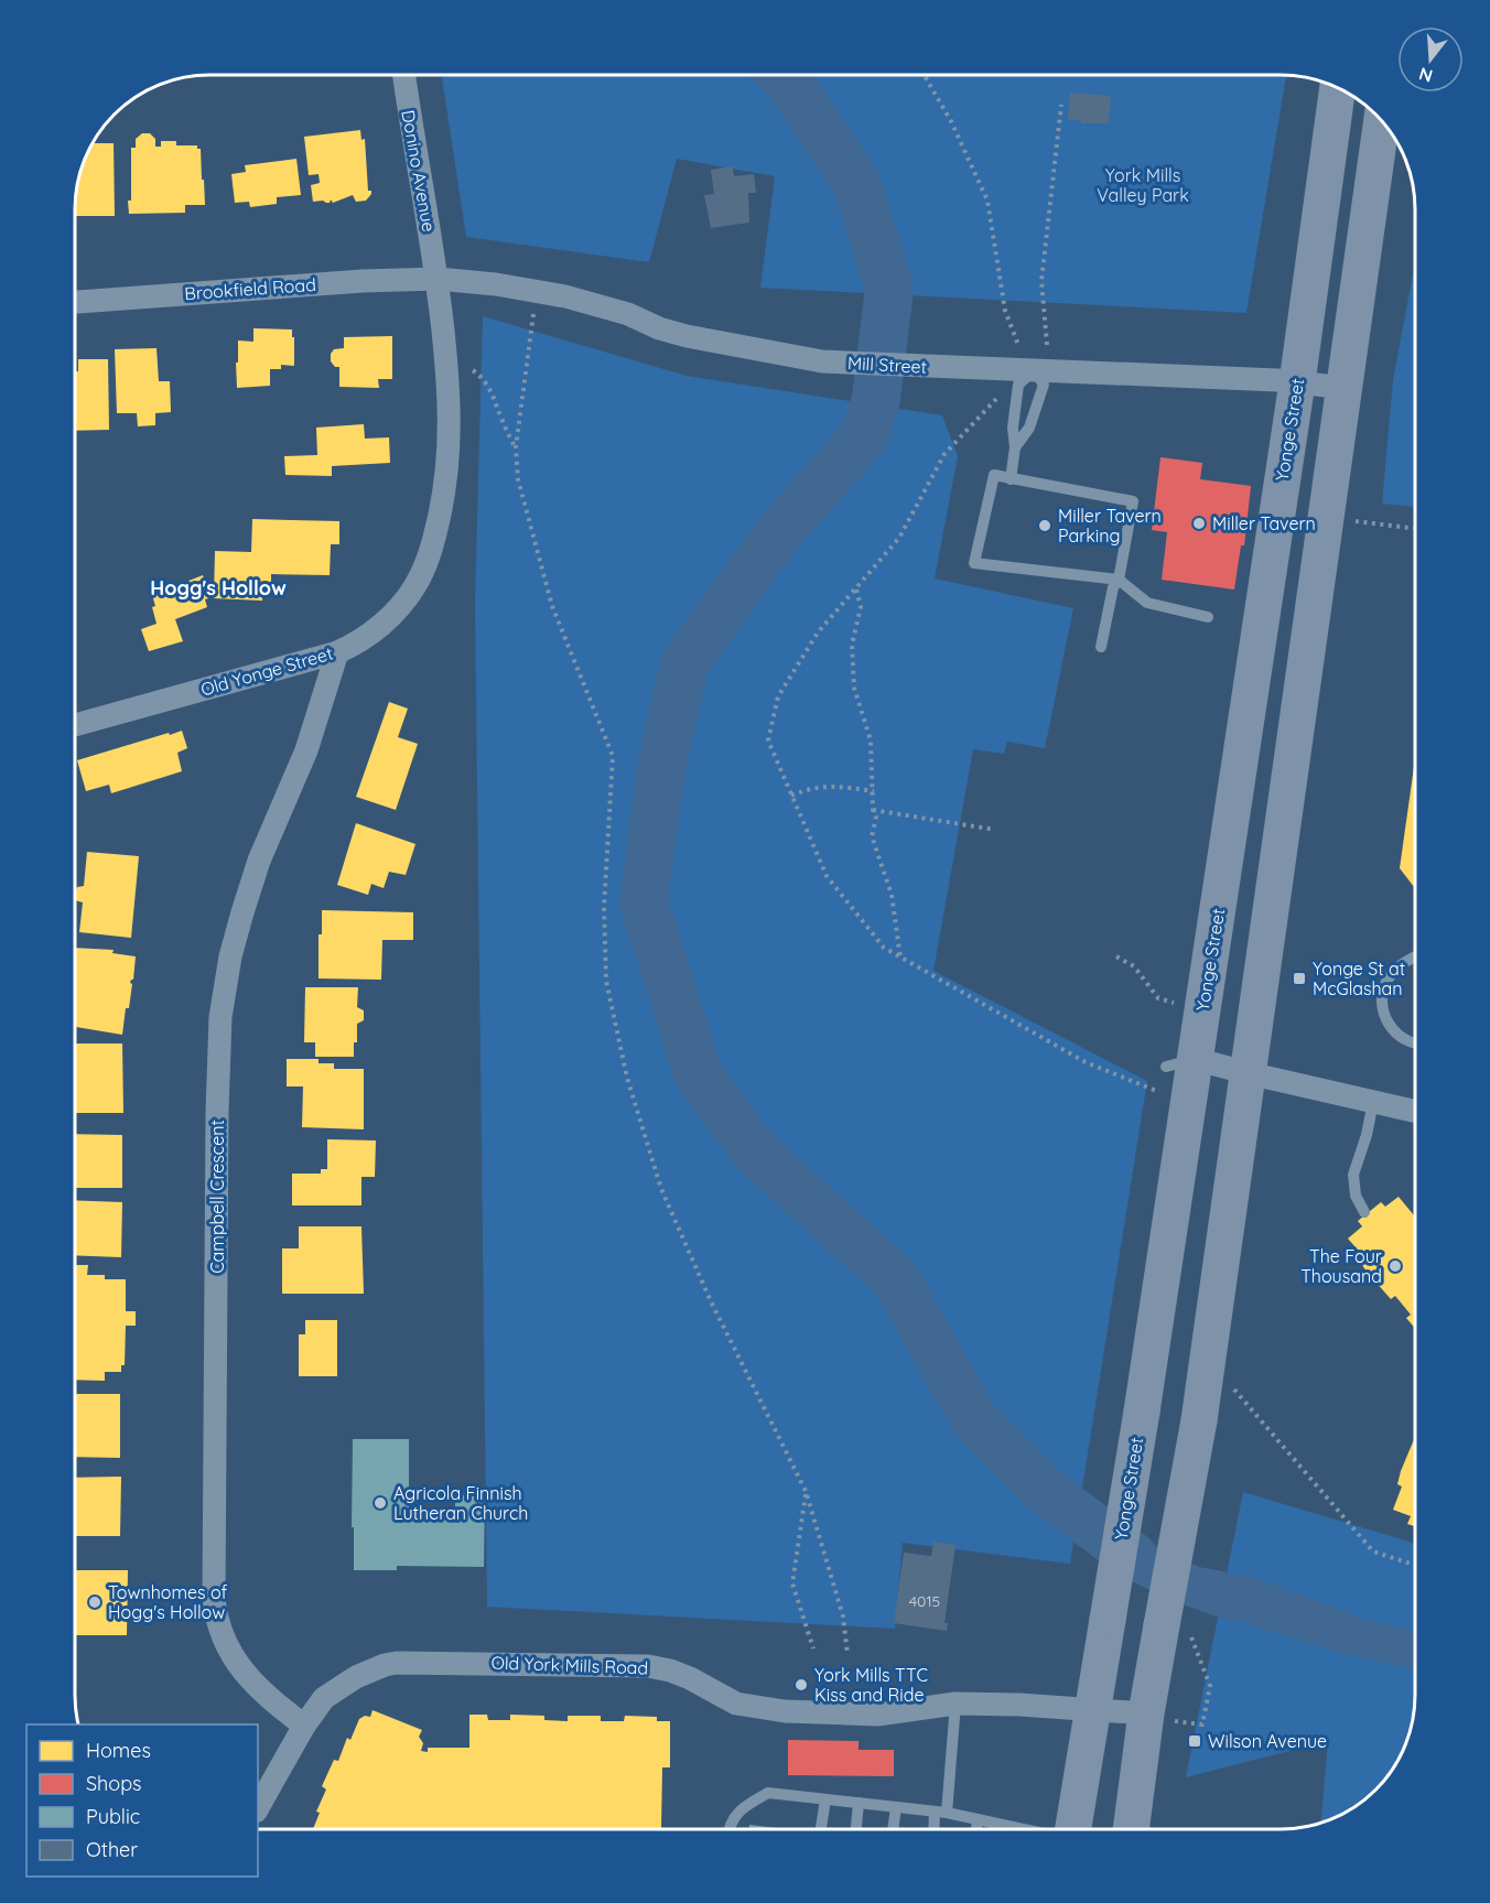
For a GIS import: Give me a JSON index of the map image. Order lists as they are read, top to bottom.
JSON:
{
  "streets": {
    "main road": ["Yonge Street"],
    "street": [
      "Donino Avenue",
      "Brookfield Road",
      "Mill Street",
      "Old Yonge Street",
      "Campbell Crescent",
      "Old York Mills Road"
    ]
  },
  "crossings": [
    ["Donino Avenue", "Brookfield Road"],
    ["Donino Avenue", "Mill Street"],
    ["Donino Avenue", "Old Yonge Street"],
    ["Brookfield Road", "Mill Street"],
    ["Brookfield Road", "Old Yonge Street"],
    ["Mill Street", "Yonge Street"],
    ["Mill Street", "Old Yonge Street"],
    ["Yonge Street", "Old York Mills Road"],
    ["Old Yonge Street", "Campbell Crescent"],
    ["Campbell Crescent", "Old York Mills Road"]
  ],
  "districts": ["Hogg's Hollow"],
  "parks": ["York Mills Valley Park"],
  "places": {
    "other": [
      "Miller Tavern",
      "Miller Tavern Parking",
      "The Four Thousand",
      "Agricola Finnish Lutheran Church",
      "Townhomes of Hogg's Hollow",
      "York Mills TTC Kiss and Ride"
    ],
    "transit": ["Yonge St at McGlashan", "Wilson Avenue"]
  },
  "house_numbers": ["4015"],
  "legend": [
    "Homes",
    "Shops",
    "Public",
    "Other"
  ],
  "north": "bottom"
}
